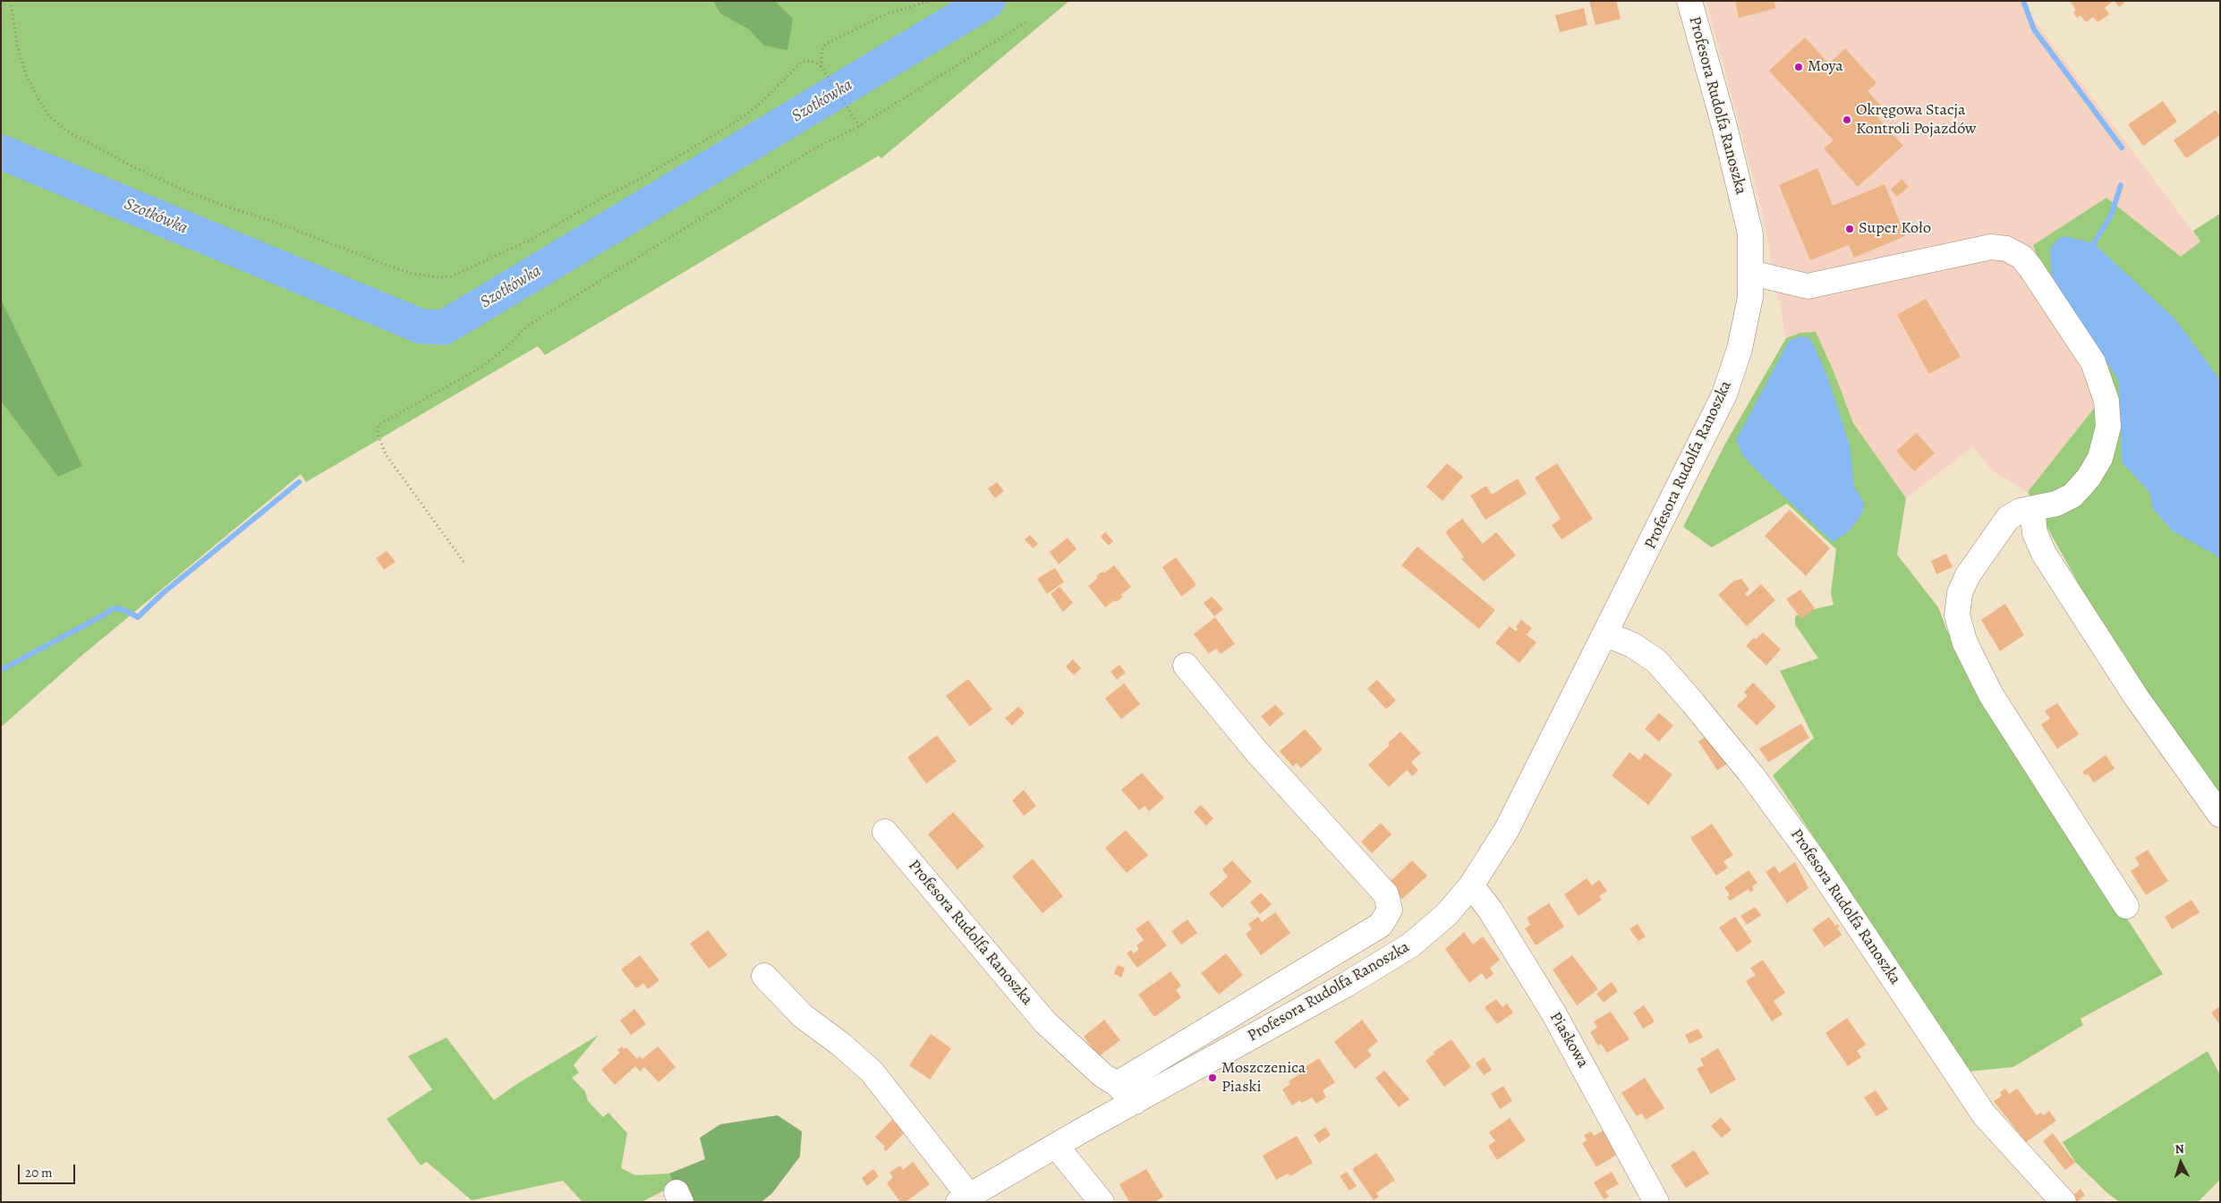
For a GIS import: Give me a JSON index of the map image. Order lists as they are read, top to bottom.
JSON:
{
  "streets": {
    "street": ["Profesora Rudolfa Ranoszka", "Piaskowa"]
  },
  "crossings": [
    ["Profesora Rudolfa Ranoszka", "Piaskowa"]
  ],
  "water": ["Szotkówka"],
  "places": [
    "Moya",
    "Okręgowa Stacja Kontroli Pojazdów",
    "Super Koło",
    "Moszczenica Piaski"
  ],
  "scale_bar": "20 m",
  "north": "top"
}
